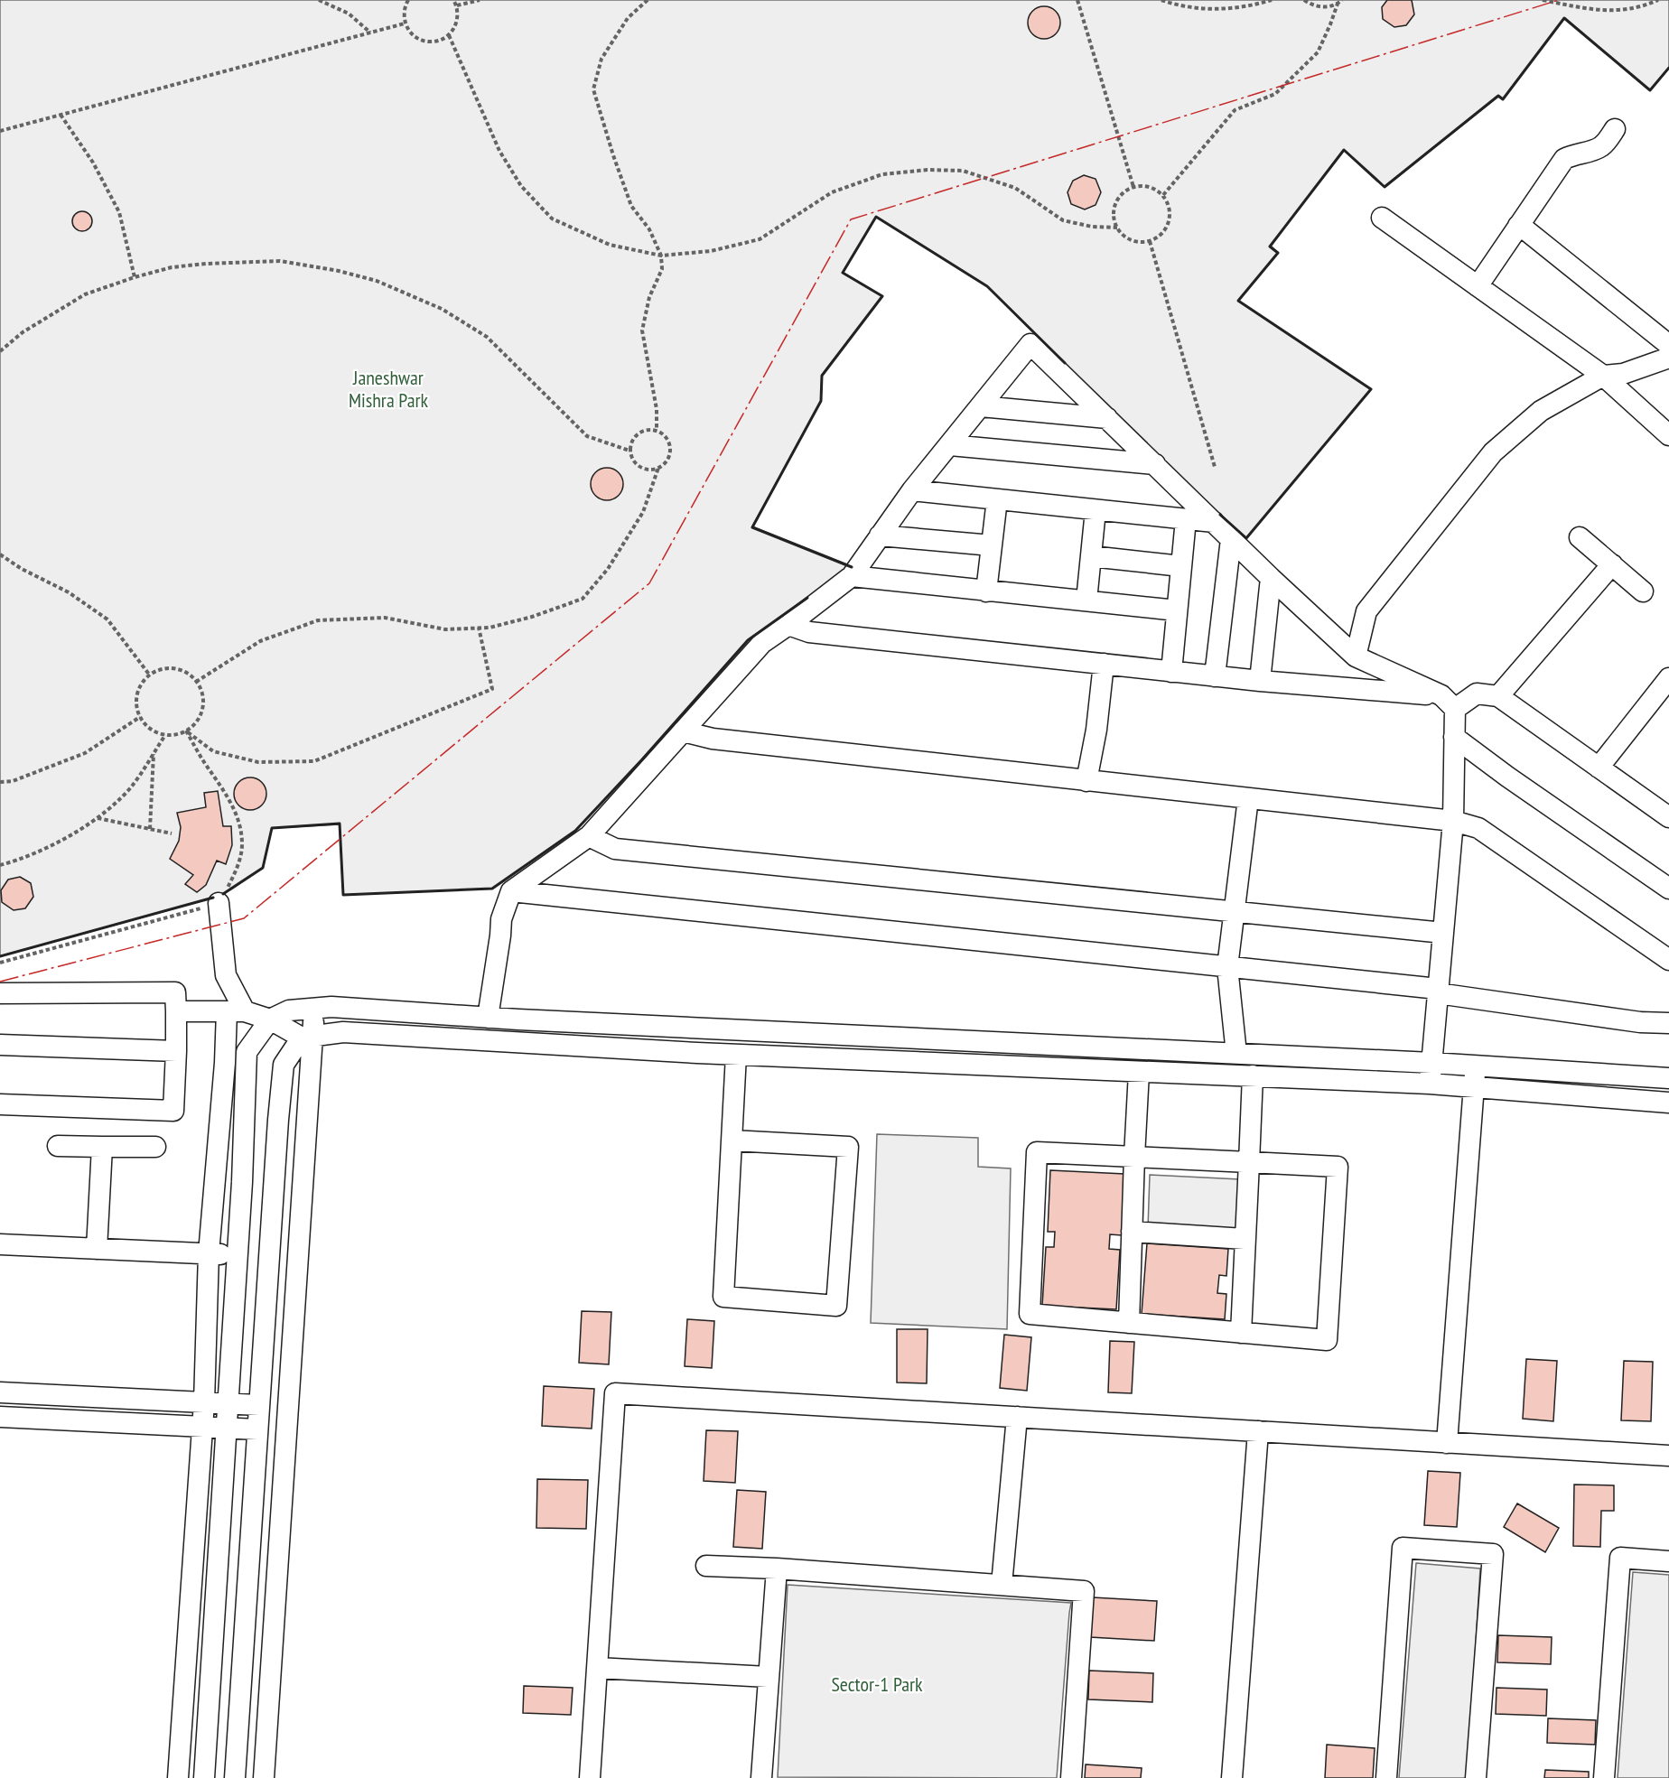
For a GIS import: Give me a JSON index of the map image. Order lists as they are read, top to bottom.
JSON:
{
  "parks": ["Janeshwar Mishra Park", "Sector-1 Park"]
}
